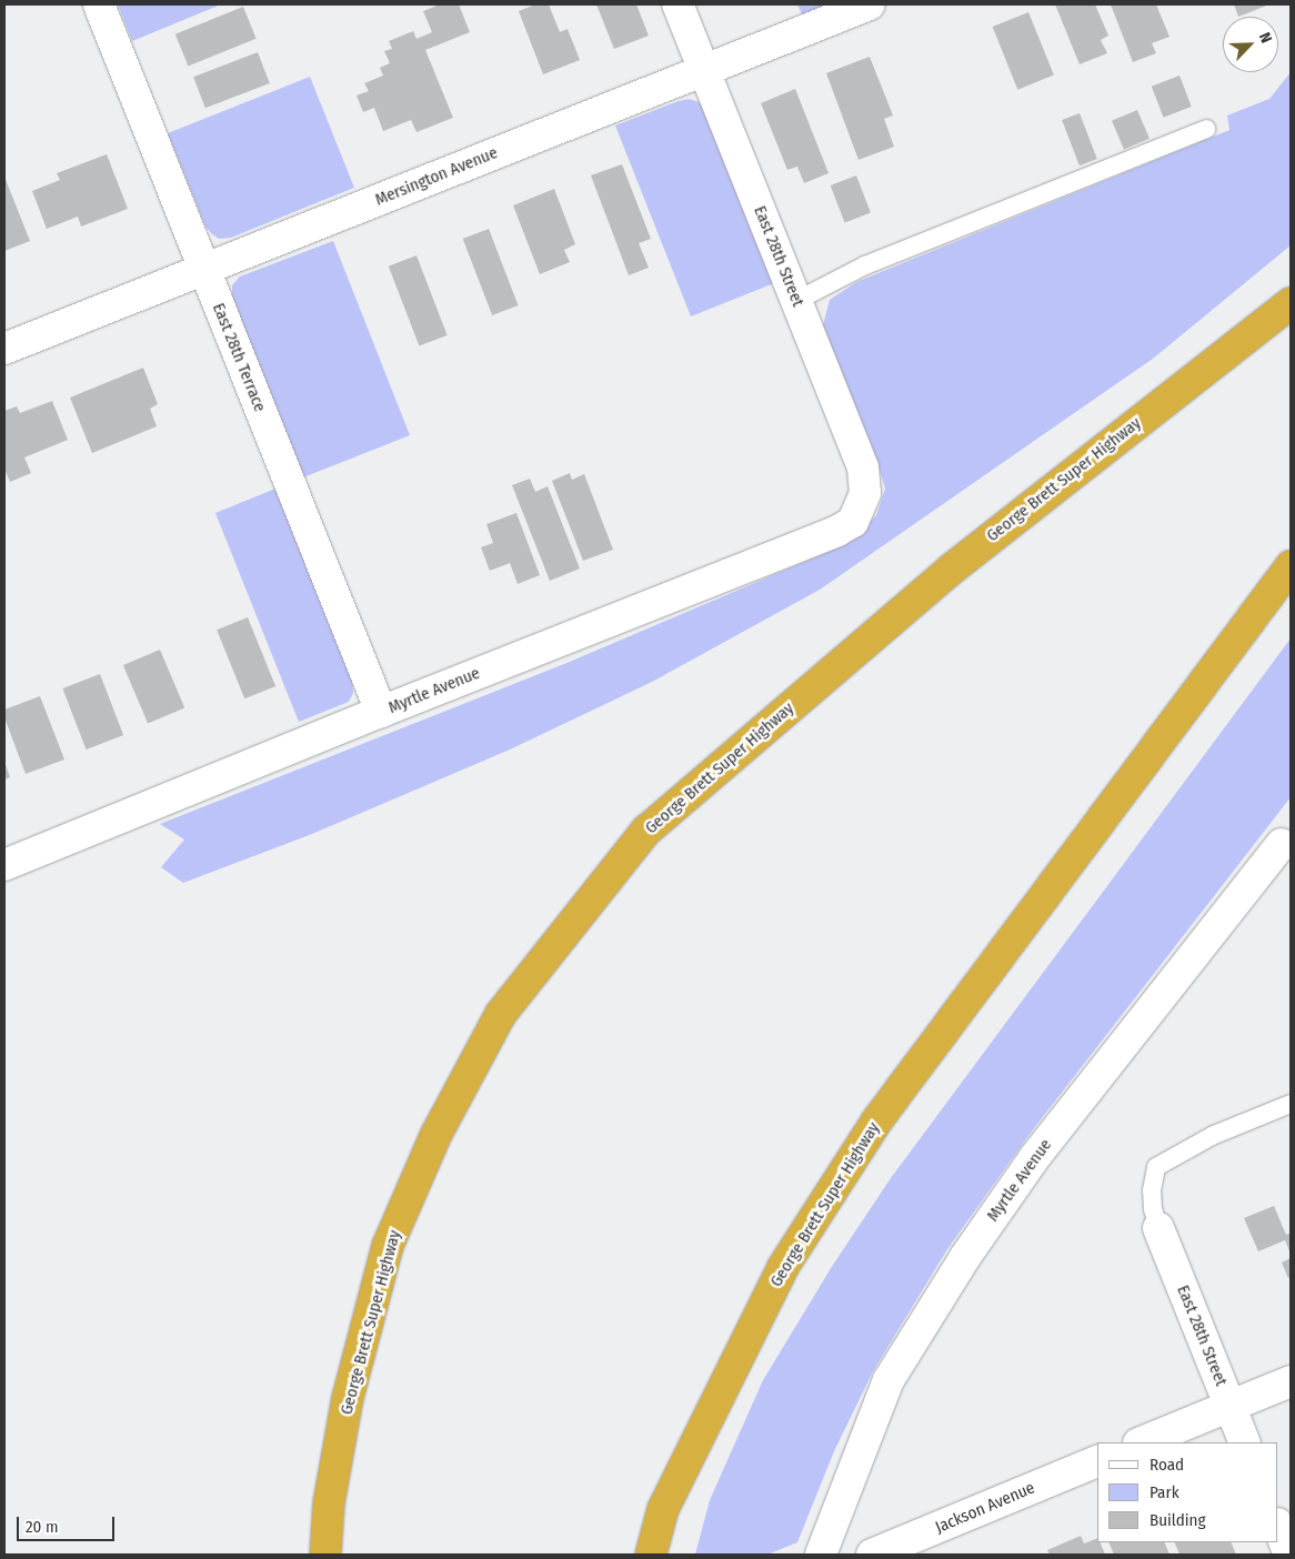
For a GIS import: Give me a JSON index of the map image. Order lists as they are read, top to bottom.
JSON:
{
  "streets": {
    "highway": ["George Brett Super Highway"],
    "street": [
      "Mersington Avenue",
      "East 28th Street",
      "East 28th Terrace",
      "Myrtle Avenue",
      "Jackson Avenue"
    ]
  },
  "crossings": [
    ["Mersington Avenue", "East 28th Street"],
    ["Mersington Avenue", "East 28th Terrace"],
    ["East 28th Street", "Myrtle Avenue"],
    ["East 28th Terrace", "Myrtle Avenue"]
  ],
  "legend": ["Road", "Park", "Building"],
  "scale_bar": "20 m",
  "north": "top right"
}
